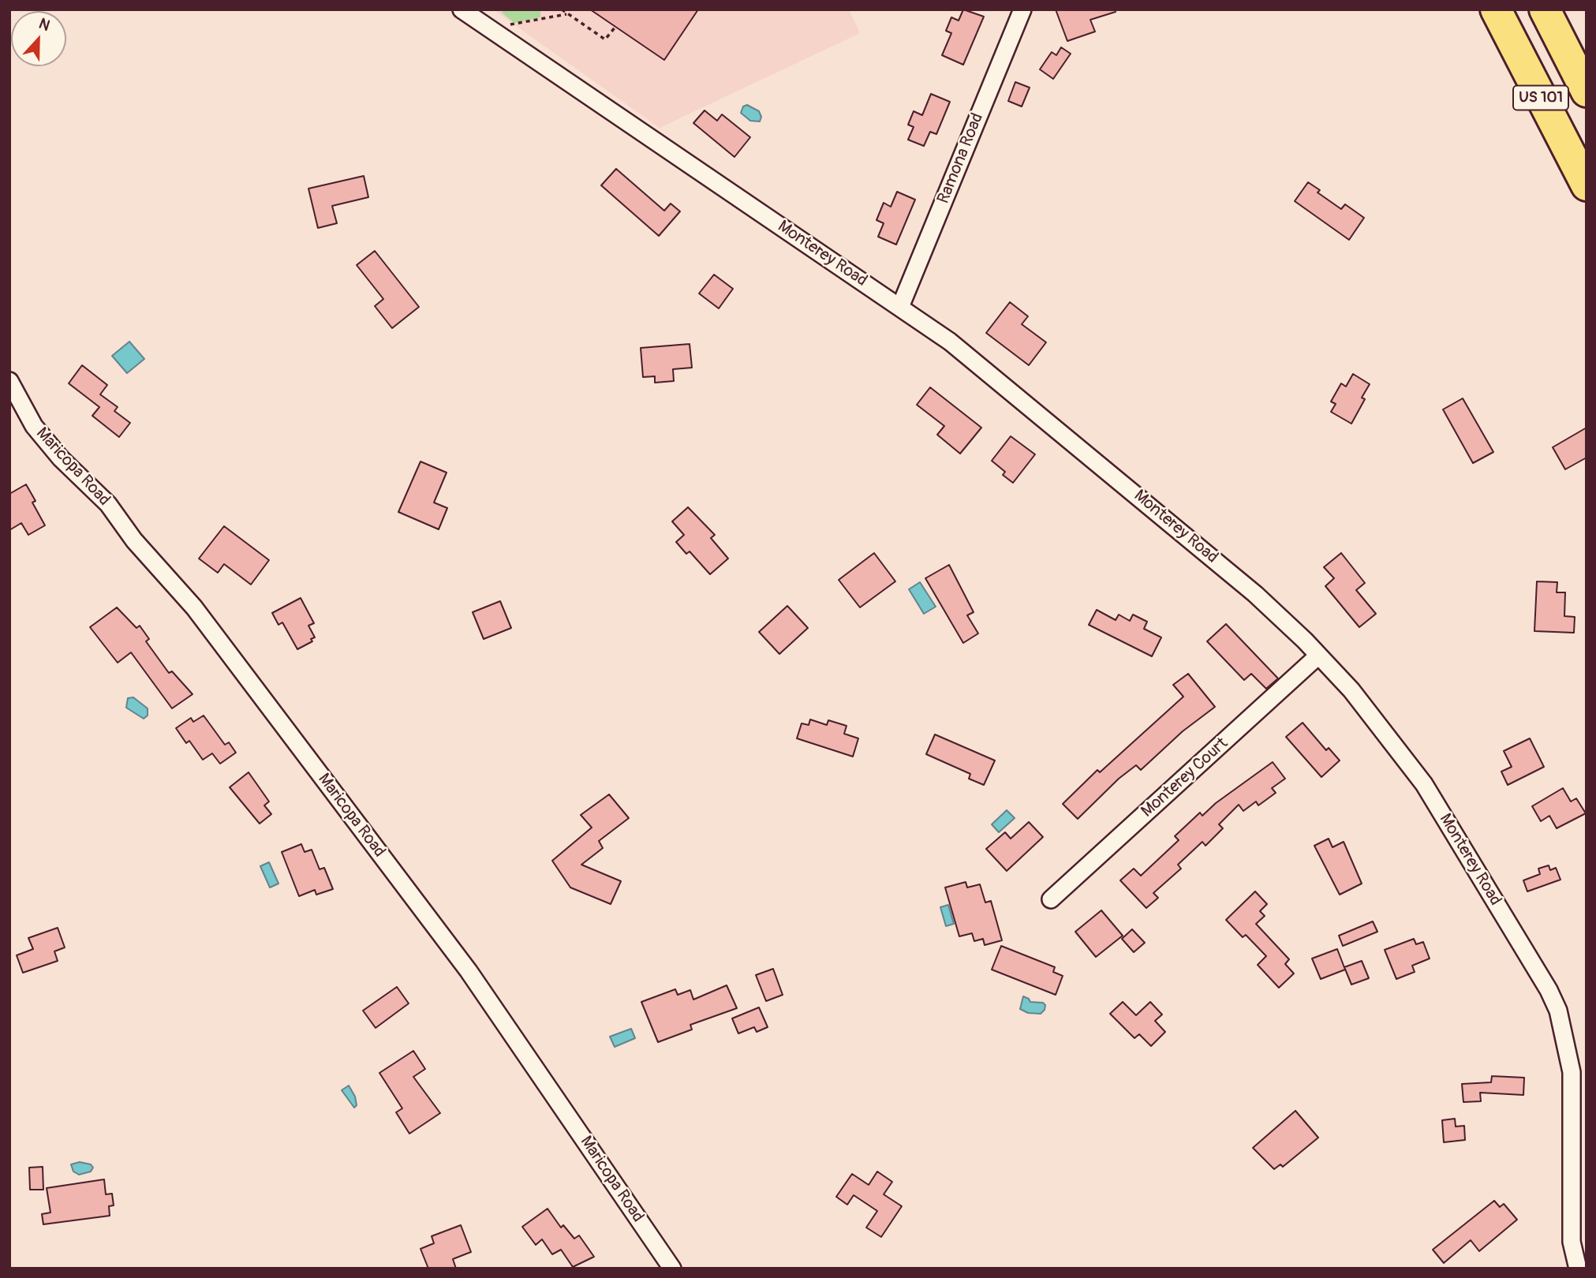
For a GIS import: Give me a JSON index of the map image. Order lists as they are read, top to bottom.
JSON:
{
  "streets": {
    "highway": ["US 101"],
    "street": [
      "Ramona Road",
      "Monterey Road",
      "Maricopa Road",
      "Monterey Court"
    ]
  },
  "crossings": [
    ["Ramona Road", "Monterey Road"],
    ["Monterey Road", "Monterey Court"]
  ],
  "north": "top"
}
